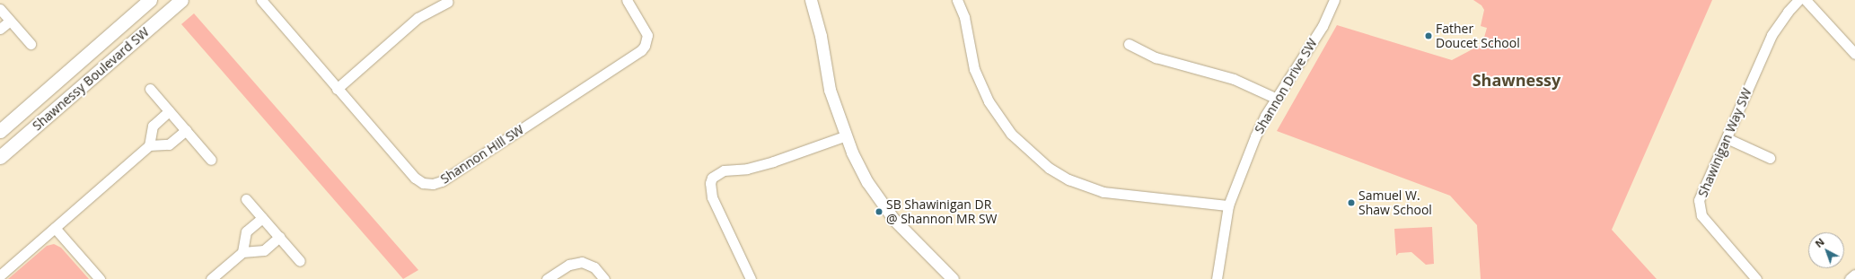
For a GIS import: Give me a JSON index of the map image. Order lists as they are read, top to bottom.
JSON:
{
  "streets": {
    "main road": ["Shawnessy Boulevard SW"],
    "street": ["Shannon Drive SW", "Shawinigan Way SW", "Shannon Hill SW"]
  },
  "districts": ["Shawnessy"],
  "places": ["Father Doucet School", "Samuel W. Shaw School", "SB Shawinigan DR @ Shannon MR SW"],
  "north": "top left"
}
